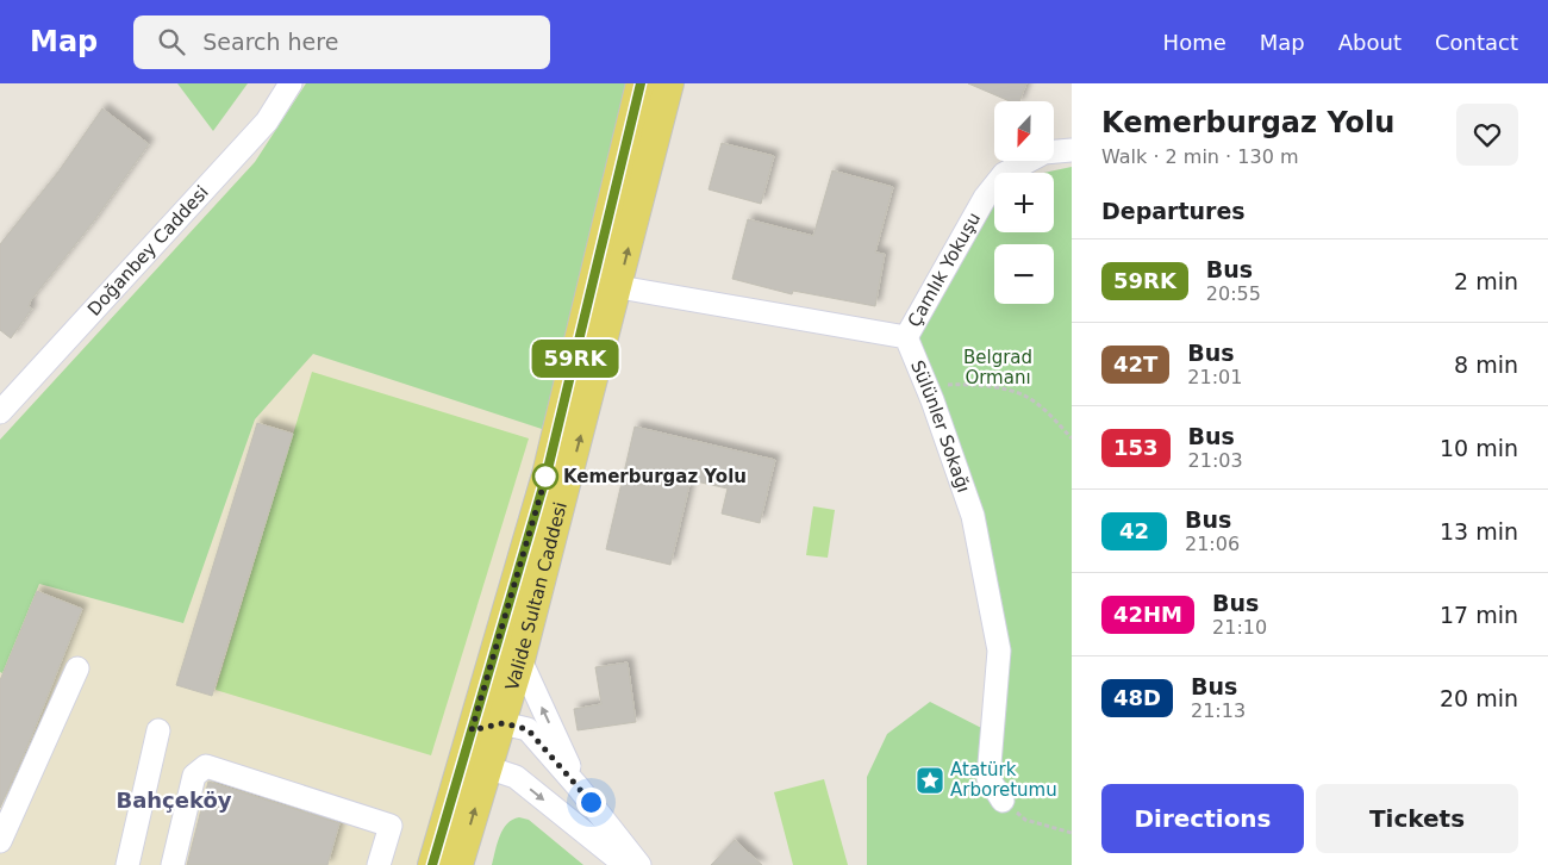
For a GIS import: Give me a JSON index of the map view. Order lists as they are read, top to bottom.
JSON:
{
  "streets": {
    "main road": ["Valide Sultan Caddesi"],
    "street": ["Doğanbey Caddesi", "Çamlık Yokuşu", "Sülünler Sokağı"]
  },
  "crossings": [
    ["Çamlık Yokuşu", "Sülünler Sokağı"],
    ["Sülünler Sokağı", "Valide Sultan Caddesi"]
  ],
  "districts": ["Bahçeköy"],
  "parks": ["Belgrad Ormanı"],
  "places": {
    "other": ["Kemerburgaz Yolu"],
    "place": ["Atatürk Arboretumu"]
  },
  "lines": ["bus line 59RK"],
  "north": "bottom",
  "page": {
    "header": "Map",
    "search": "Search here",
    "nav": [
      "Home",
      "Map",
      "About",
      "Contact"
    ],
    "on_map": "59RK",
    "heading": [
      ["Kemerburgaz Yolu", "Walk · 2 min · 130 m"],
      "Departures"
    ],
    "map_buttons": ["+", "−"],
    "list": [
      {
        "mark": "59RK",
        "name": "Bus",
        "note": "20:55",
        "value": "2 min"
      },
      {
        "mark": "42T",
        "name": "Bus",
        "note": "21:01",
        "value": "8 min"
      },
      {
        "mark": "153",
        "name": "Bus",
        "note": "21:03",
        "value": "10 min"
      },
      {
        "mark": "42",
        "name": "Bus",
        "note": "21:06",
        "value": "13 min"
      },
      {
        "mark": "42HM",
        "name": "Bus",
        "note": "21:10",
        "value": "17 min"
      },
      {
        "mark": "48D",
        "name": "Bus",
        "note": "21:13",
        "value": "20 min"
      }
    ],
    "buttons": ["Directions", "Tickets"]
  }
}
